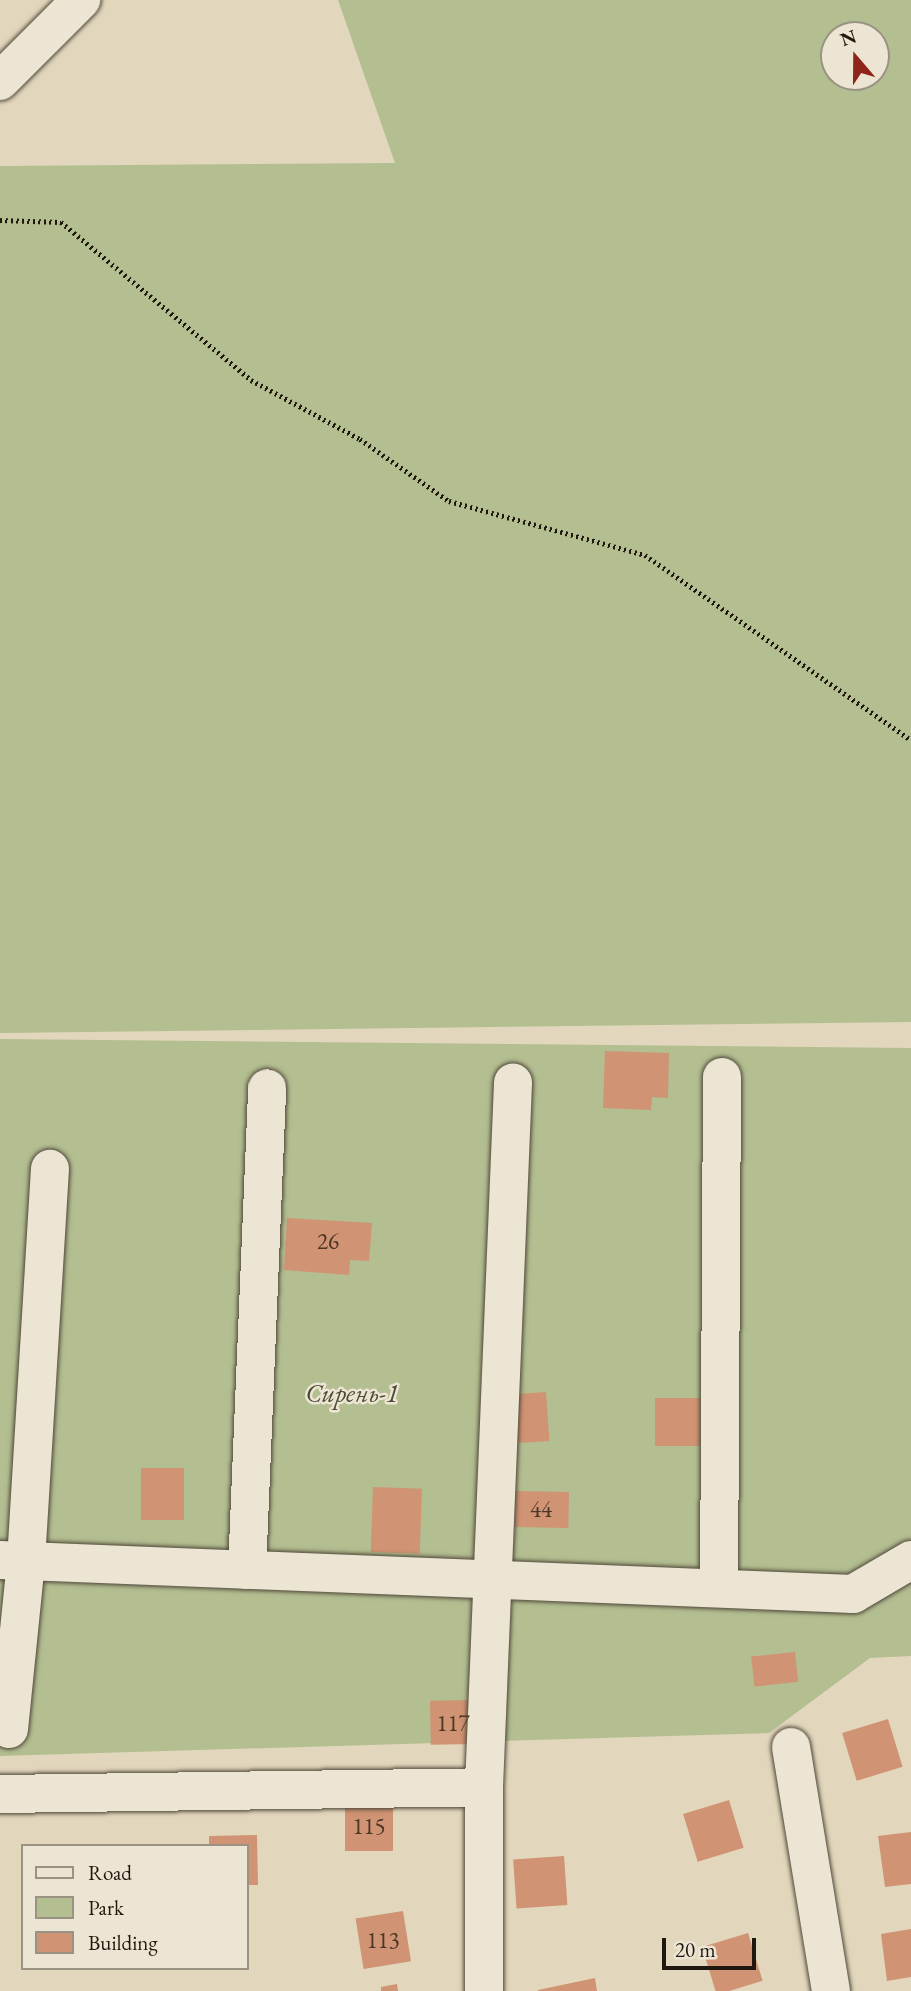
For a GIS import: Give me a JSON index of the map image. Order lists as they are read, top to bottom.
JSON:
{
  "parks": ["Сирень-1"],
  "house_numbers": [
    "26",
    "44",
    "117",
    "115",
    "113"
  ],
  "legend": ["Road", "Park", "Building"],
  "scale_bar": "20 m",
  "north": "top"
}
